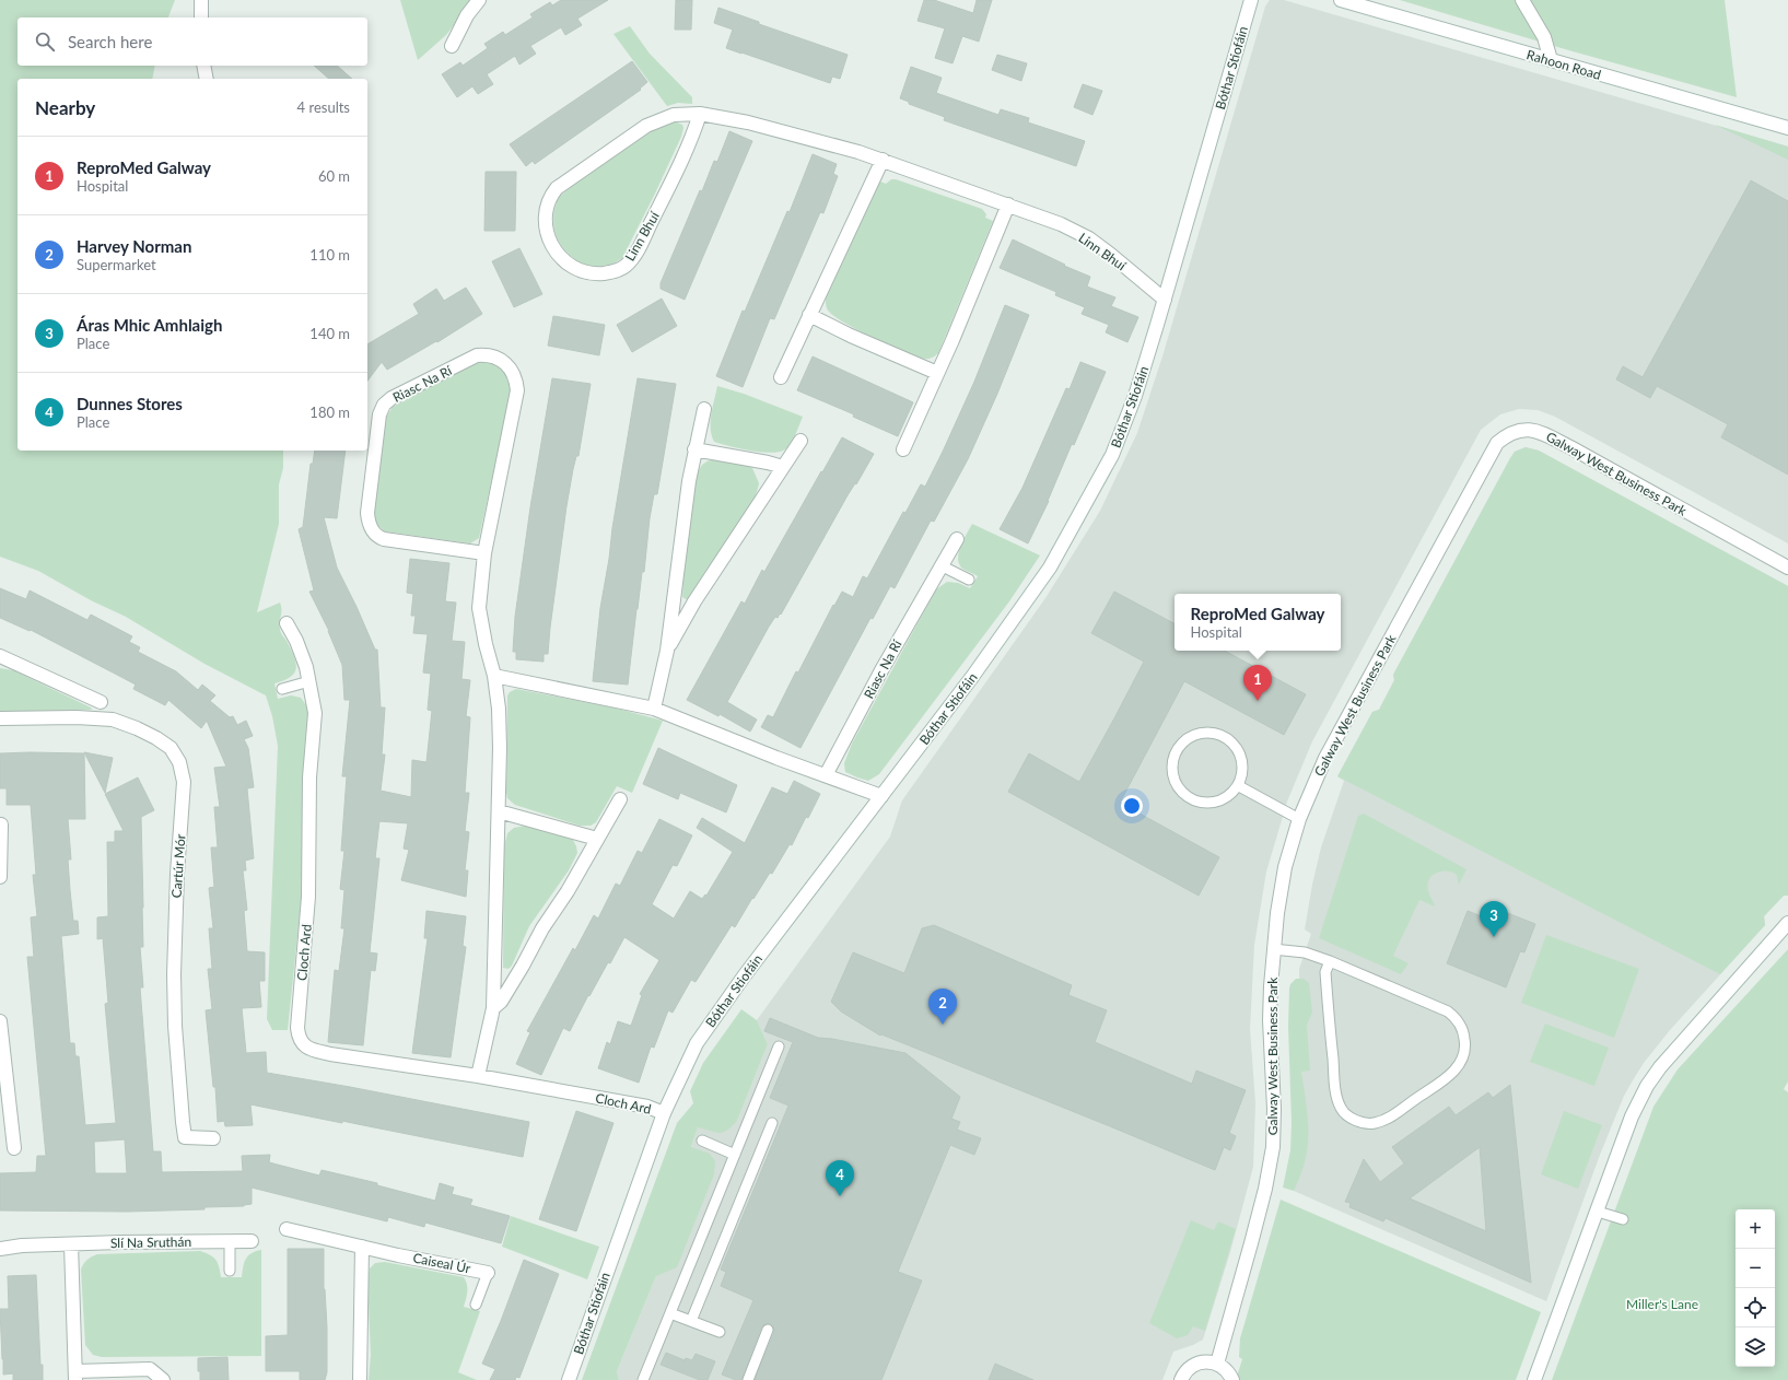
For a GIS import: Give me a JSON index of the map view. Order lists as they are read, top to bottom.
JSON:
{
  "streets": {
    "street": [
      "Rahoon Road",
      "Bóthar Stiofáin",
      "Linn Bhuí",
      "Riasc Na Rí",
      "Galway West Business Park",
      "Cartúr Mór",
      "Cloch Ard",
      "Slí Na Sruthán",
      "Caiseal Úr"
    ]
  },
  "crossings": [
    ["Bóthar Stiofáin", "Linn Bhuí"],
    ["Bóthar Stiofáin", "Cloch Ard"]
  ],
  "parks": ["Miller's Lane"],
  "page": {
    "search": "Search here",
    "heading": ["Nearby", "4 results"],
    "list": [
      {
        "mark": "1",
        "name": "ReproMed Galway",
        "note": "Hospital",
        "value": "60 m"
      },
      {
        "mark": "2",
        "name": "Harvey Norman",
        "note": "Supermarket",
        "value": "110 m"
      },
      {
        "mark": "3",
        "name": "Áras Mhic Amhlaigh",
        "note": "Place",
        "value": "140 m"
      },
      {
        "mark": "4",
        "name": "Dunnes Stores",
        "note": "Place",
        "value": "180 m"
      }
    ],
    "popup": ["ReproMed Galway", "Hospital"],
    "pins": [
      "1",
      "3",
      "2",
      "4"
    ],
    "map_buttons": ["+", "−"]
  }
}
